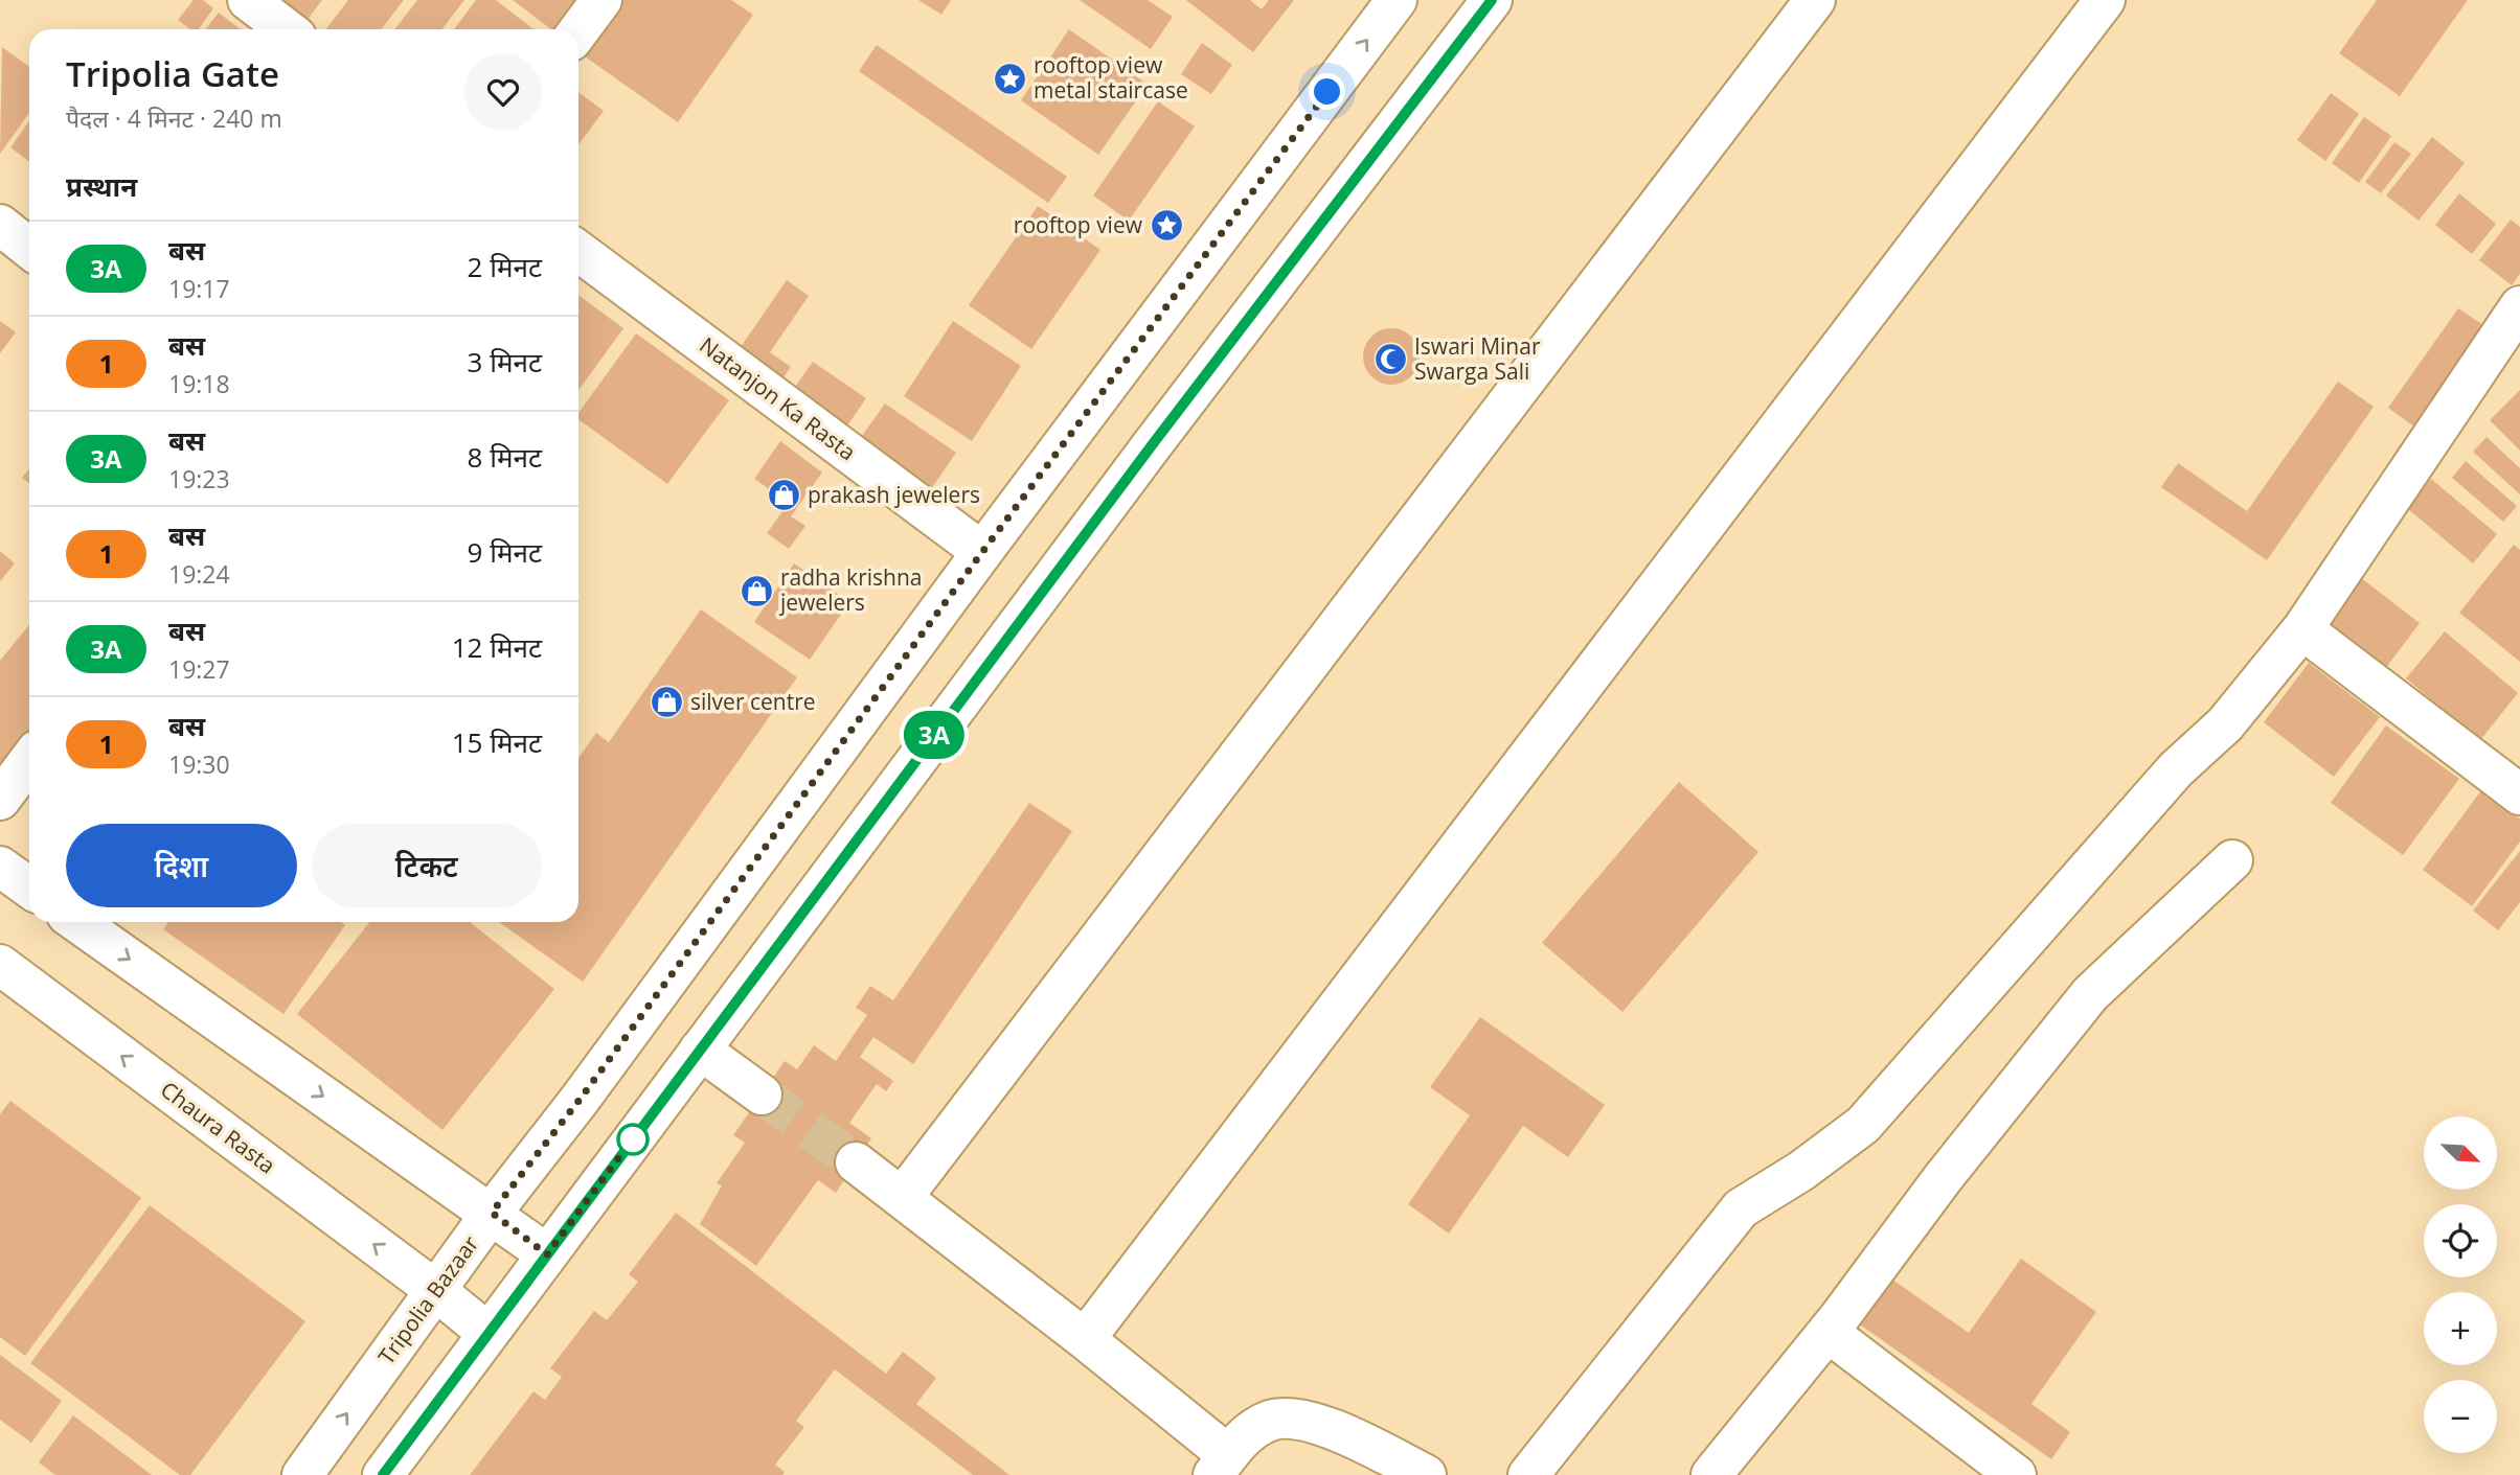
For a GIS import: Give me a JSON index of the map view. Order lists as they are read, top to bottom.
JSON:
{
  "streets": {
    "main road": ["Natanjon Ka Rasta", "Chaura Rasta", "Tripolia Bazaar"]
  },
  "crossings": [
    ["Natanjon Ka Rasta", "Tripolia Bazaar"],
    ["Chaura Rasta", "Tripolia Bazaar"]
  ],
  "places": {
    "place": ["rooftop view metal staircase", "rooftop view"],
    "mosque": ["Iswari Minar Swarga Sali"],
    "shop": ["prakash jewelers", "radha krishna jewelers", "silver centre"]
  },
  "lines": ["bus line 3A"],
  "north": "bottom right",
  "page": {
    "on_map": "3A",
    "heading": [
      ["Tripolia Gate", "पैदल · 4 मिनट · 240 m"],
      "प्रस्थान"
    ],
    "list": [
      {
        "mark": "3A",
        "name": "बस",
        "note": "19:17",
        "value": "2 मिनट"
      },
      {
        "mark": "1",
        "name": "बस",
        "note": "19:18",
        "value": "3 मिनट"
      },
      {
        "mark": "3A",
        "name": "बस",
        "note": "19:23",
        "value": "8 मिनट"
      },
      {
        "mark": "1",
        "name": "बस",
        "note": "19:24",
        "value": "9 मिनट"
      },
      {
        "mark": "3A",
        "name": "बस",
        "note": "19:27",
        "value": "12 मिनट"
      },
      {
        "mark": "1",
        "name": "बस",
        "note": "19:30",
        "value": "15 मिनट"
      }
    ],
    "buttons": ["दिशा", "टिकट"],
    "map_buttons": ["+", "−"]
  }
}
